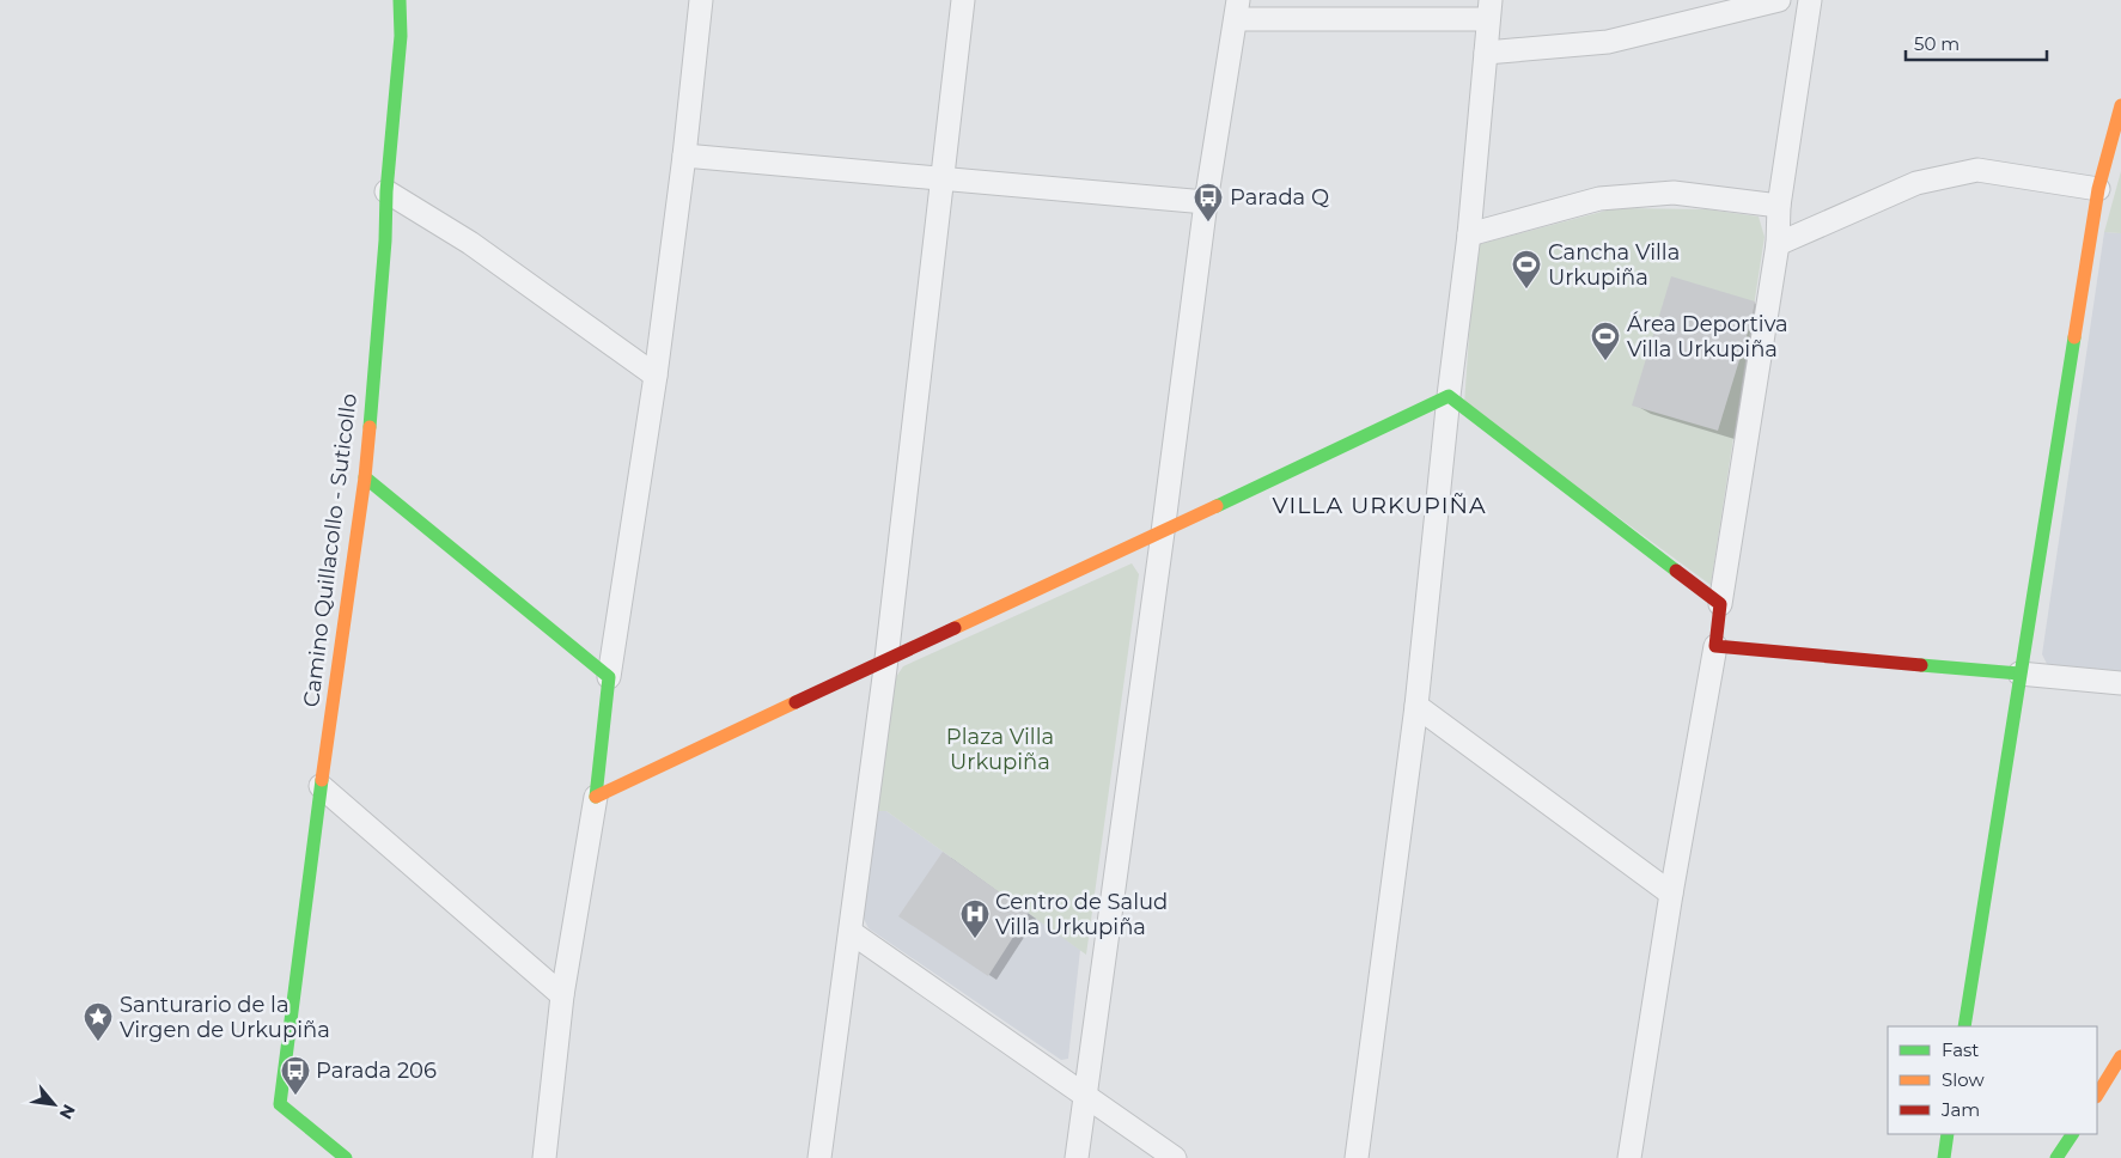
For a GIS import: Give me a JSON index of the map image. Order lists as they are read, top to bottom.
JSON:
{
  "streets": {
    "street": ["Camino Quillacollo - Suticollo"]
  },
  "districts": ["VILLA URKUPIÑA"],
  "parks": ["Plaza Villa Urkupiña"],
  "places": {
    "bus stop": ["Parada Q", "Parada 206"],
    "sports": ["Cancha Villa Urkupiña", "Área Deportiva Villa Urkupiña"],
    "hospital": ["Centro de Salud Villa Urkupiña"],
    "place": ["Santurario de la Virgen de Urkupiña"]
  },
  "legend": ["Fast", "Slow", "Jam"],
  "scale_bar": "50 m",
  "north": "bottom right"
}
